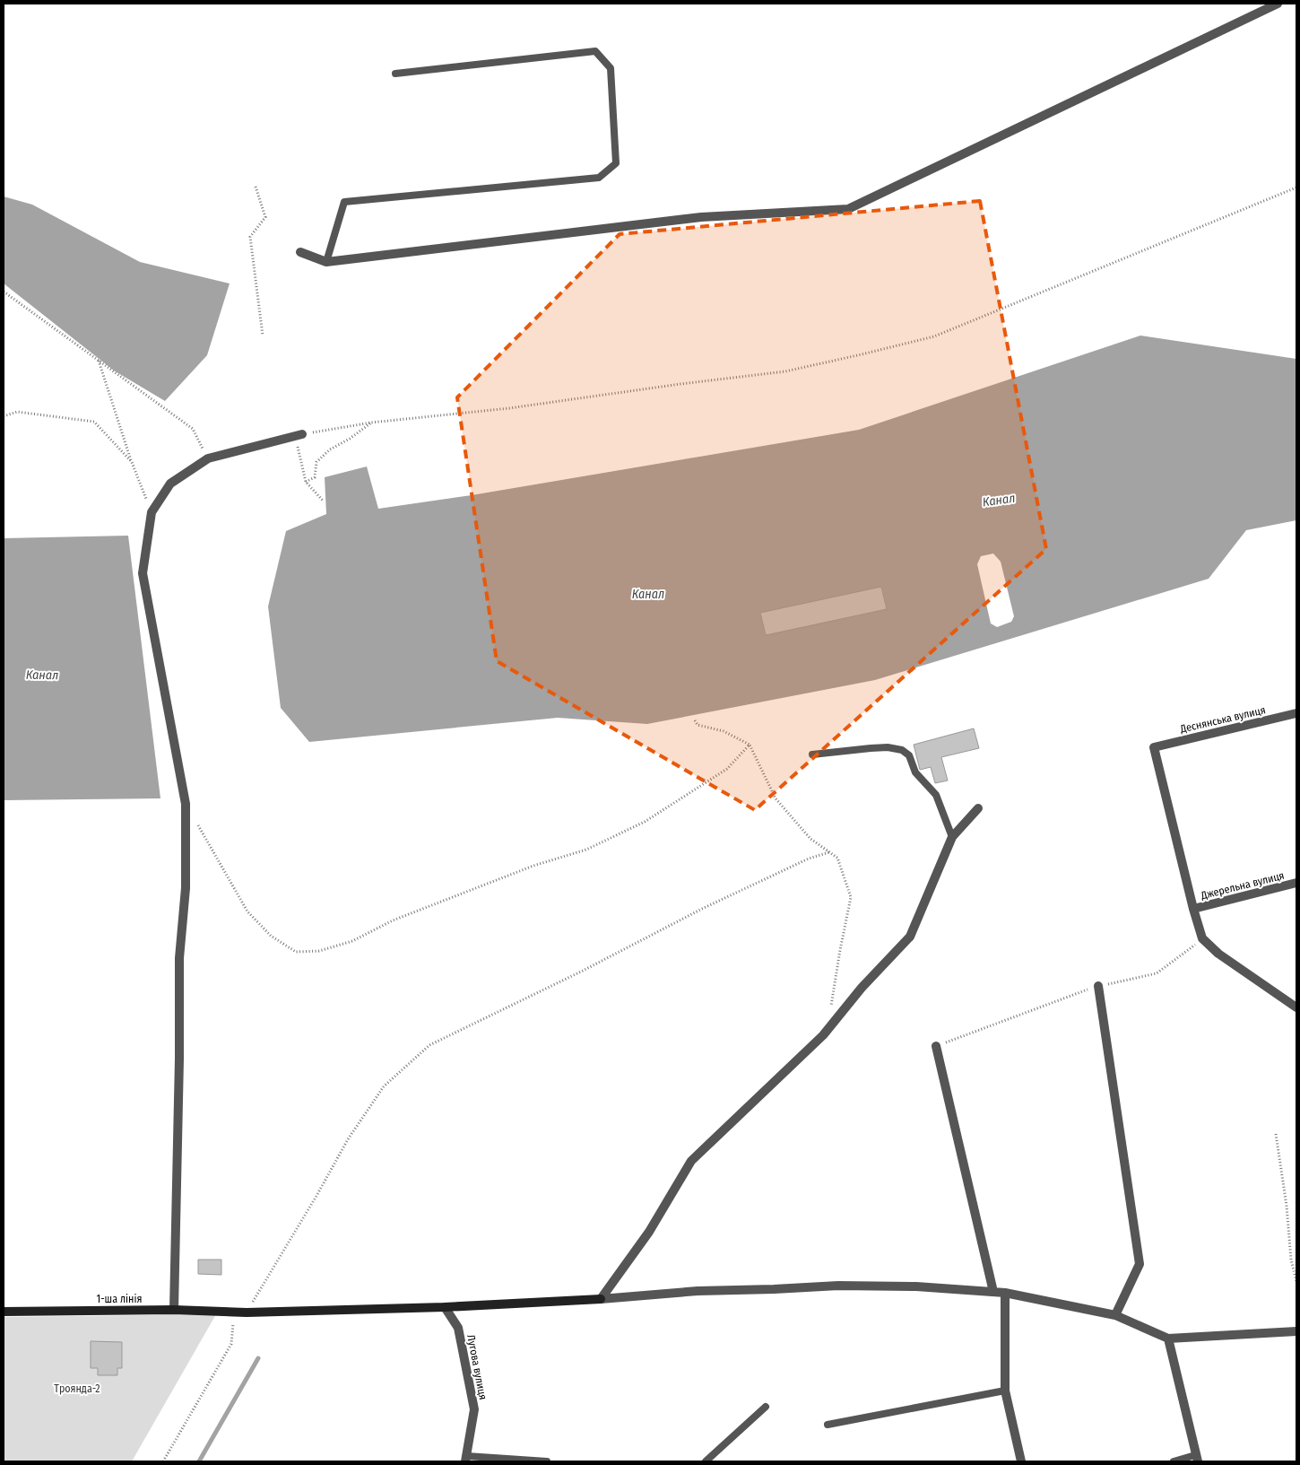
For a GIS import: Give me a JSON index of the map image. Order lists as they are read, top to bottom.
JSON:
{
  "streets": {
    "street": [
      "Деснянська вулиця",
      "Джерельна вулиця",
      "1-ша лінія",
      "Лугова вулиця"
    ]
  },
  "crossings": [
    ["Деснянська вулиця", "Джерельна вулиця"],
    ["1-ша лінія", "Лугова вулиця"]
  ],
  "water": ["Канал"],
  "parks": ["Троянда-2"]
}
